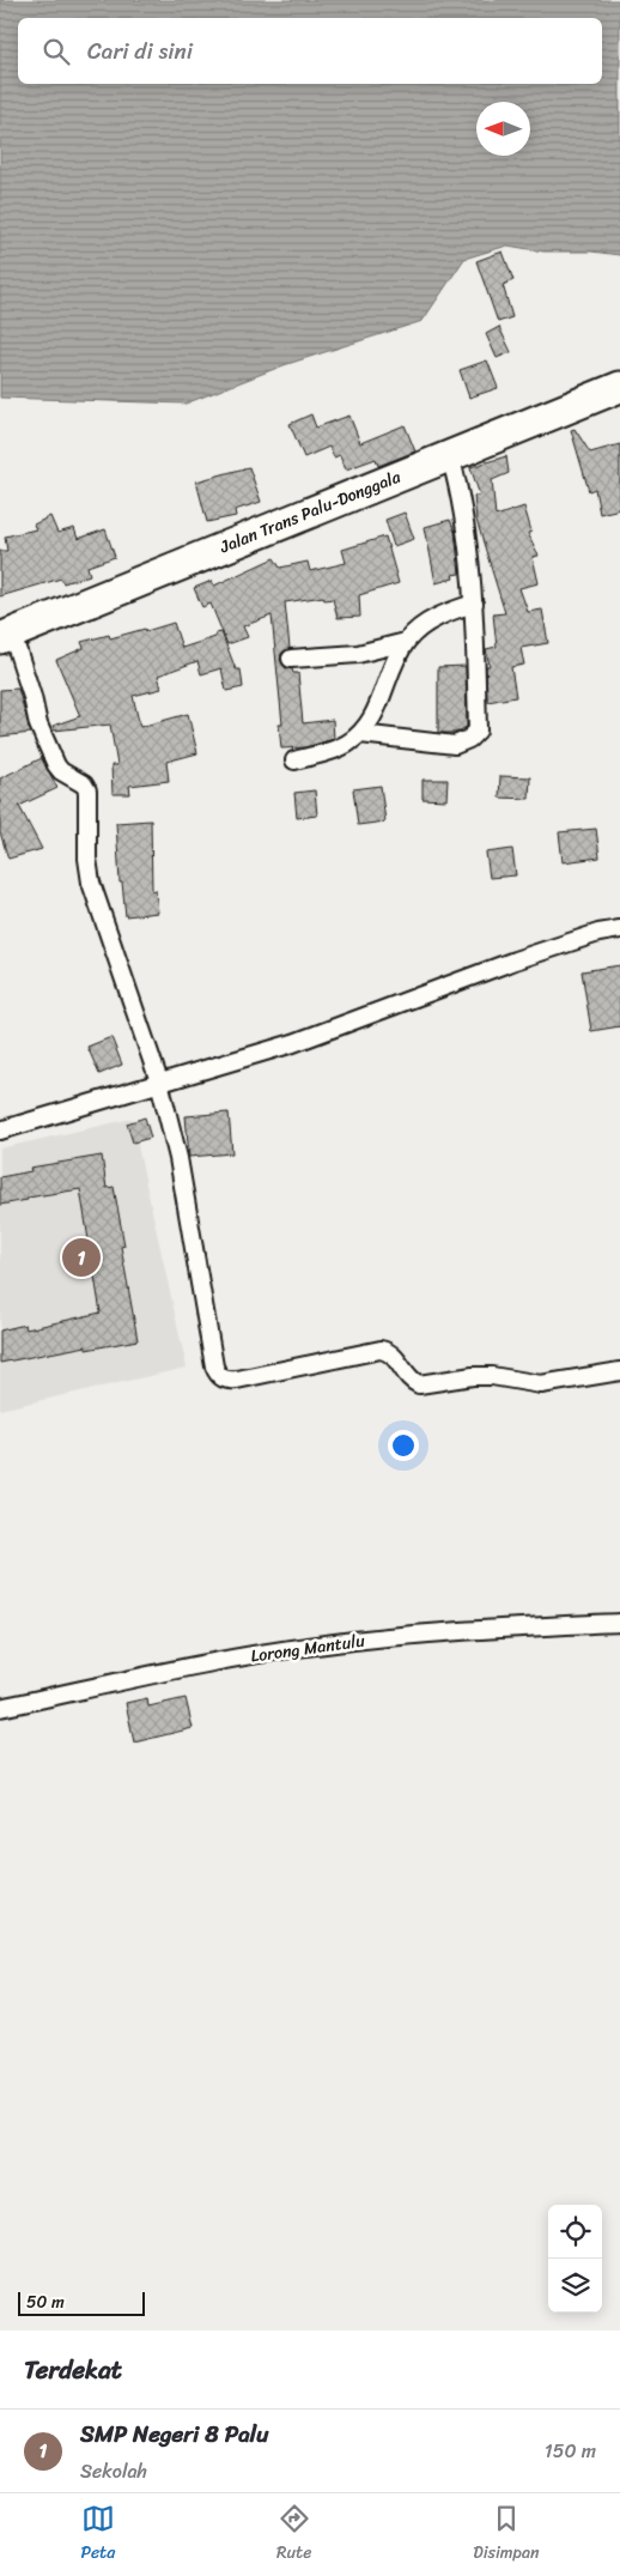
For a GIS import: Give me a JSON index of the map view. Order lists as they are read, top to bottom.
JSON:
{
  "streets": {
    "highway": ["Jalan Trans Palu-Donggala"],
    "street": ["Lorong Mantulu"]
  },
  "scale_bar": "50 m",
  "north": "left",
  "page": {
    "search": "Cari di sini",
    "pins": "1",
    "scale": "50 m",
    "heading": "Terdekat",
    "list": [
      {
        "mark": "1",
        "name": "SMP Negeri 8 Palu",
        "note": "Sekolah",
        "value": "150 m"
      }
    ],
    "nav": ["Peta", "Rute", "Disimpan"]
  }
}
